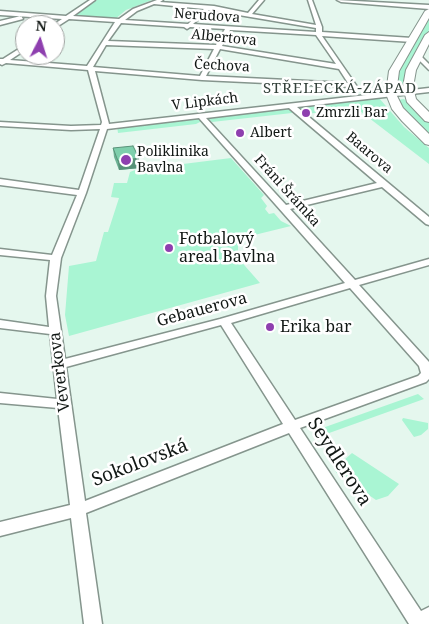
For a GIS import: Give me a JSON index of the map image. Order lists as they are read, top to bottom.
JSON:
{
  "streets": {
    "street": [
      "Nerudova",
      "Albertova",
      "Čechova",
      "V Lipkách",
      "Baarova",
      "Fráni Šrámka",
      "Gebauerova",
      "Veverkova",
      "Seydlerova",
      "Sokolovská"
    ]
  },
  "crossings": [
    ["V Lipkách", "Baarova"],
    ["V Lipkách", "Fráni Šrámka"],
    ["V Lipkách", "Veverkova"],
    ["Fráni Šrámka", "Gebauerova"],
    ["Gebauerova", "Veverkova"],
    ["Gebauerova", "Seydlerova"],
    ["Veverkova", "Sokolovská"],
    ["Seydlerova", "Sokolovská"]
  ],
  "districts": ["STŘELECKÁ-ZÁPAD"],
  "places": [
    "Zmrzli Bar",
    "Albert",
    "Poliklinika Bavlna",
    "Fotbalový areal Bavlna",
    "Erika bar"
  ],
  "north": "top"
}
